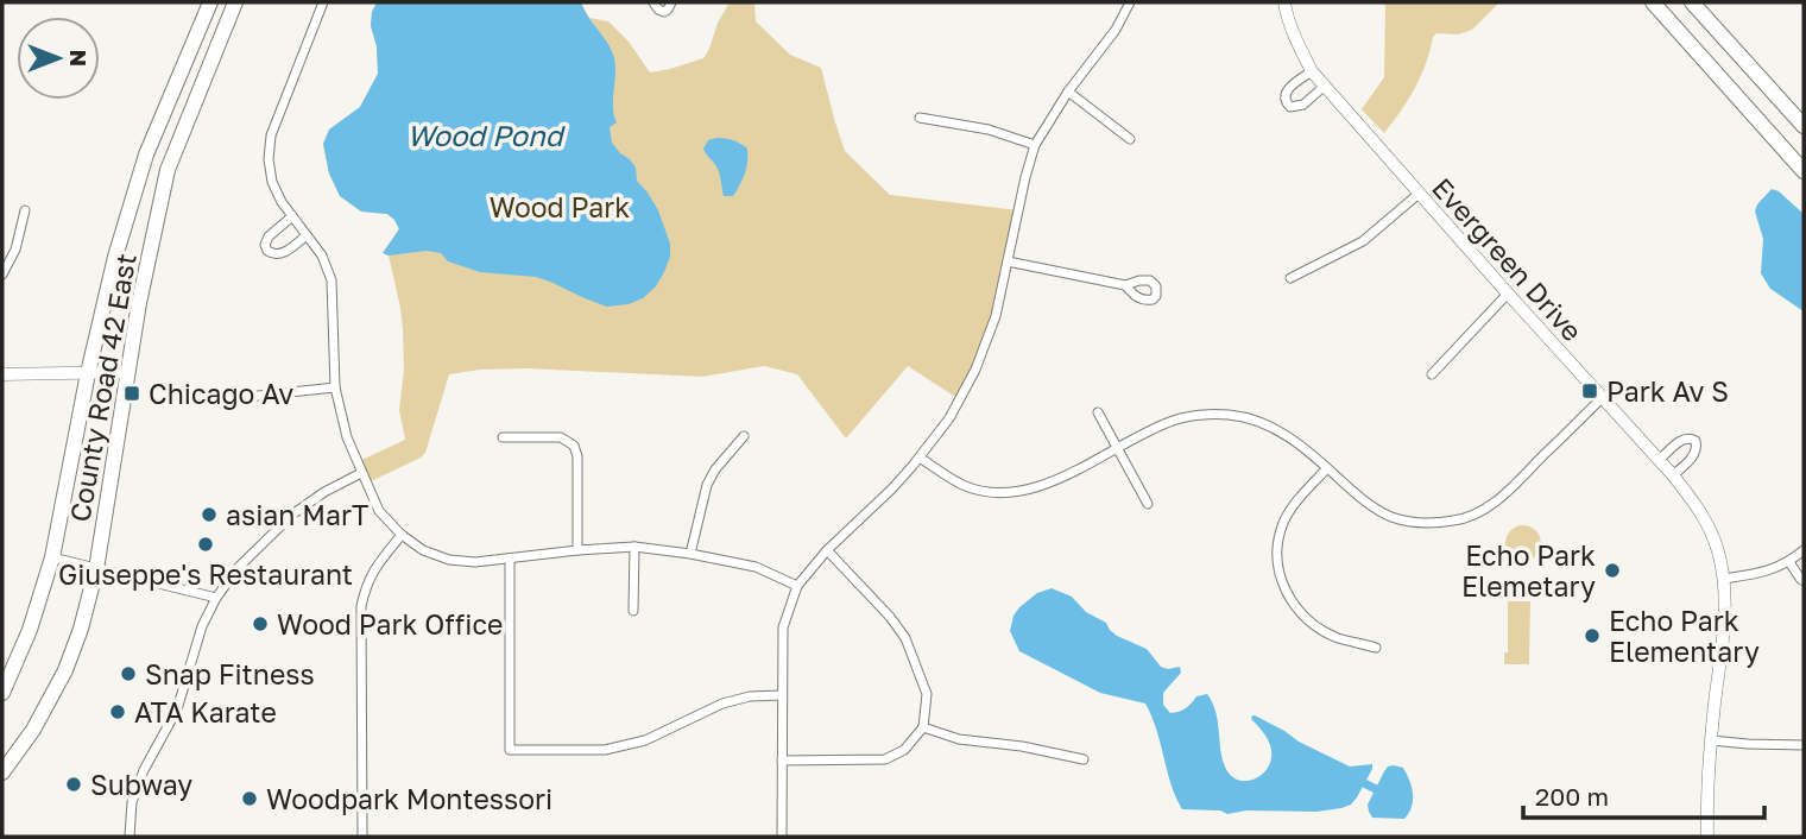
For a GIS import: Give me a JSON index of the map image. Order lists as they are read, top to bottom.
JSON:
{
  "streets": {
    "highway": ["County Road 42 East"],
    "street": ["Evergreen Drive"]
  },
  "water": ["Wood Pond"],
  "parks": ["Wood Park"],
  "places": {
    "transit": ["Park Av S", "Chicago Av"],
    "other": [
      "asian MarT",
      "Giuseppe's Restaurant",
      "Echo Park Elemetary",
      "Wood Park Office",
      "Echo Park Elementary",
      "Snap Fitness",
      "ATA Karate",
      "Subway",
      "Woodpark Montessori"
    ]
  },
  "scale_bar": "200 m",
  "north": "right"
}
